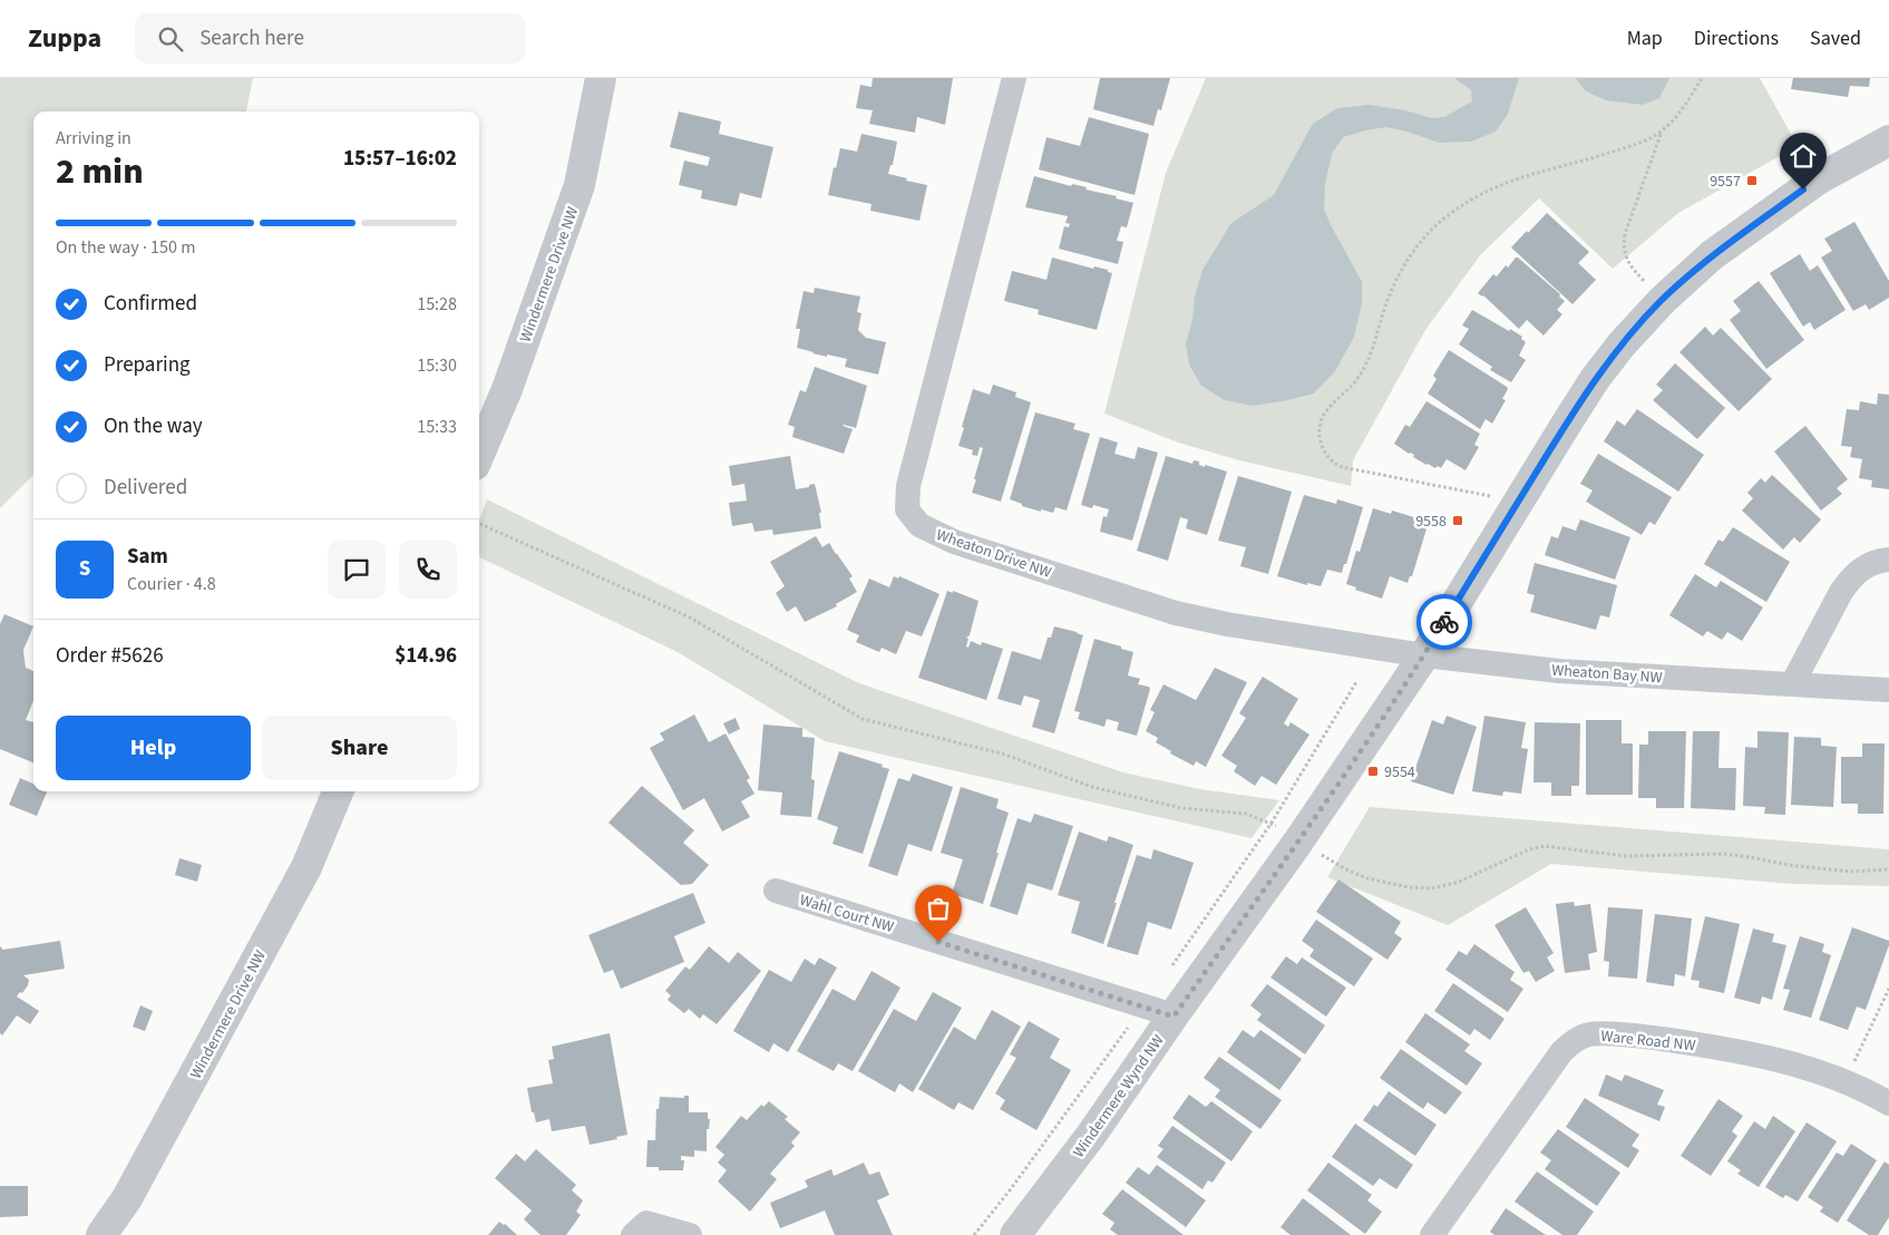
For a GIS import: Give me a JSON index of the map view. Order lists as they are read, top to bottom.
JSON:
{
  "streets": {
    "street": [
      "Windermere Drive NW",
      "Wheaton Drive NW",
      "Wheaton Bay NW",
      "Wahl Court NW",
      "Ware Road NW",
      "Windermere Wynd NW"
    ]
  },
  "crossings": [
    ["Wheaton Drive NW", "Wheaton Bay NW"],
    ["Wheaton Drive NW", "Windermere Wynd NW"],
    ["Wheaton Bay NW", "Windermere Wynd NW"],
    ["Wahl Court NW", "Windermere Wynd NW"]
  ],
  "places": {
    "transit": ["9557", "9558", "9554"]
  },
  "page": {
    "header": "Zuppa",
    "search": "Search here",
    "nav": ["Map", "Directions", "Saved"],
    "heading": ["2 min", "Arriving in", "15:57–16:02"],
    "panel": [
      "Sam",
      "Courier · 4.8",
      "Order #5626",
      "$14.96"
    ],
    "bar": "On the way · 150 m",
    "list": [
      ["Confirmed", "15:28"],
      ["Preparing", "15:30"],
      ["On the way", "15:33"],
      "Delivered"
    ],
    "round": "S",
    "buttons": ["Help", "Share"]
  }
}
